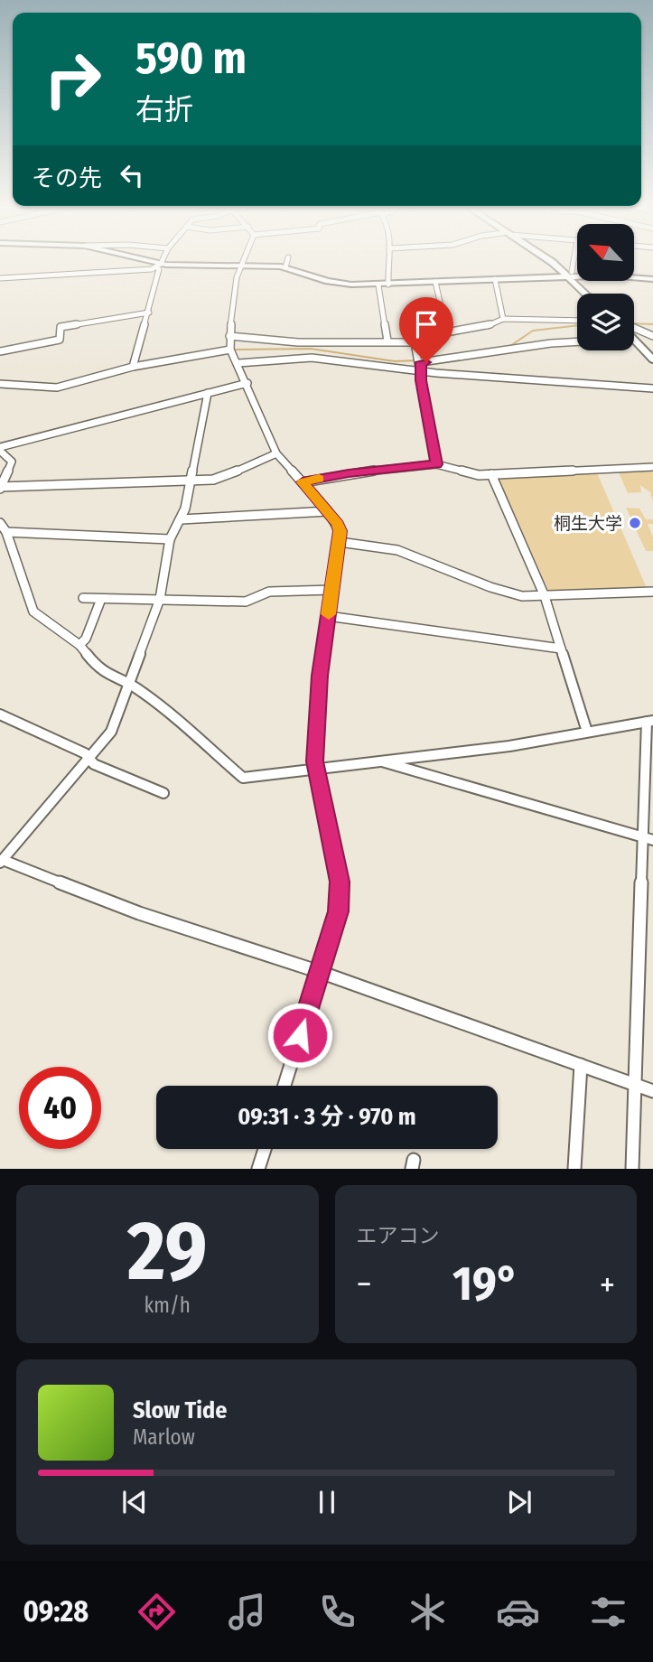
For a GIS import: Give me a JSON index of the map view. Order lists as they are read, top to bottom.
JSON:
{
  "places": ["桐生大学"],
  "north": "top left",
  "page": {
    "turn": ["590 m", "右折"],
    "then": "その先",
    "limit": "40",
    "trip": "09:31 · 3 分 · 970 m",
    "tile": [
      ["29", "km/h"],
      "エアコン"
    ],
    "heat": ["−", "19°", "+"],
    "song": ["Slow Tide", "Marlow"],
    "tabs": "09:28"
  }
}
